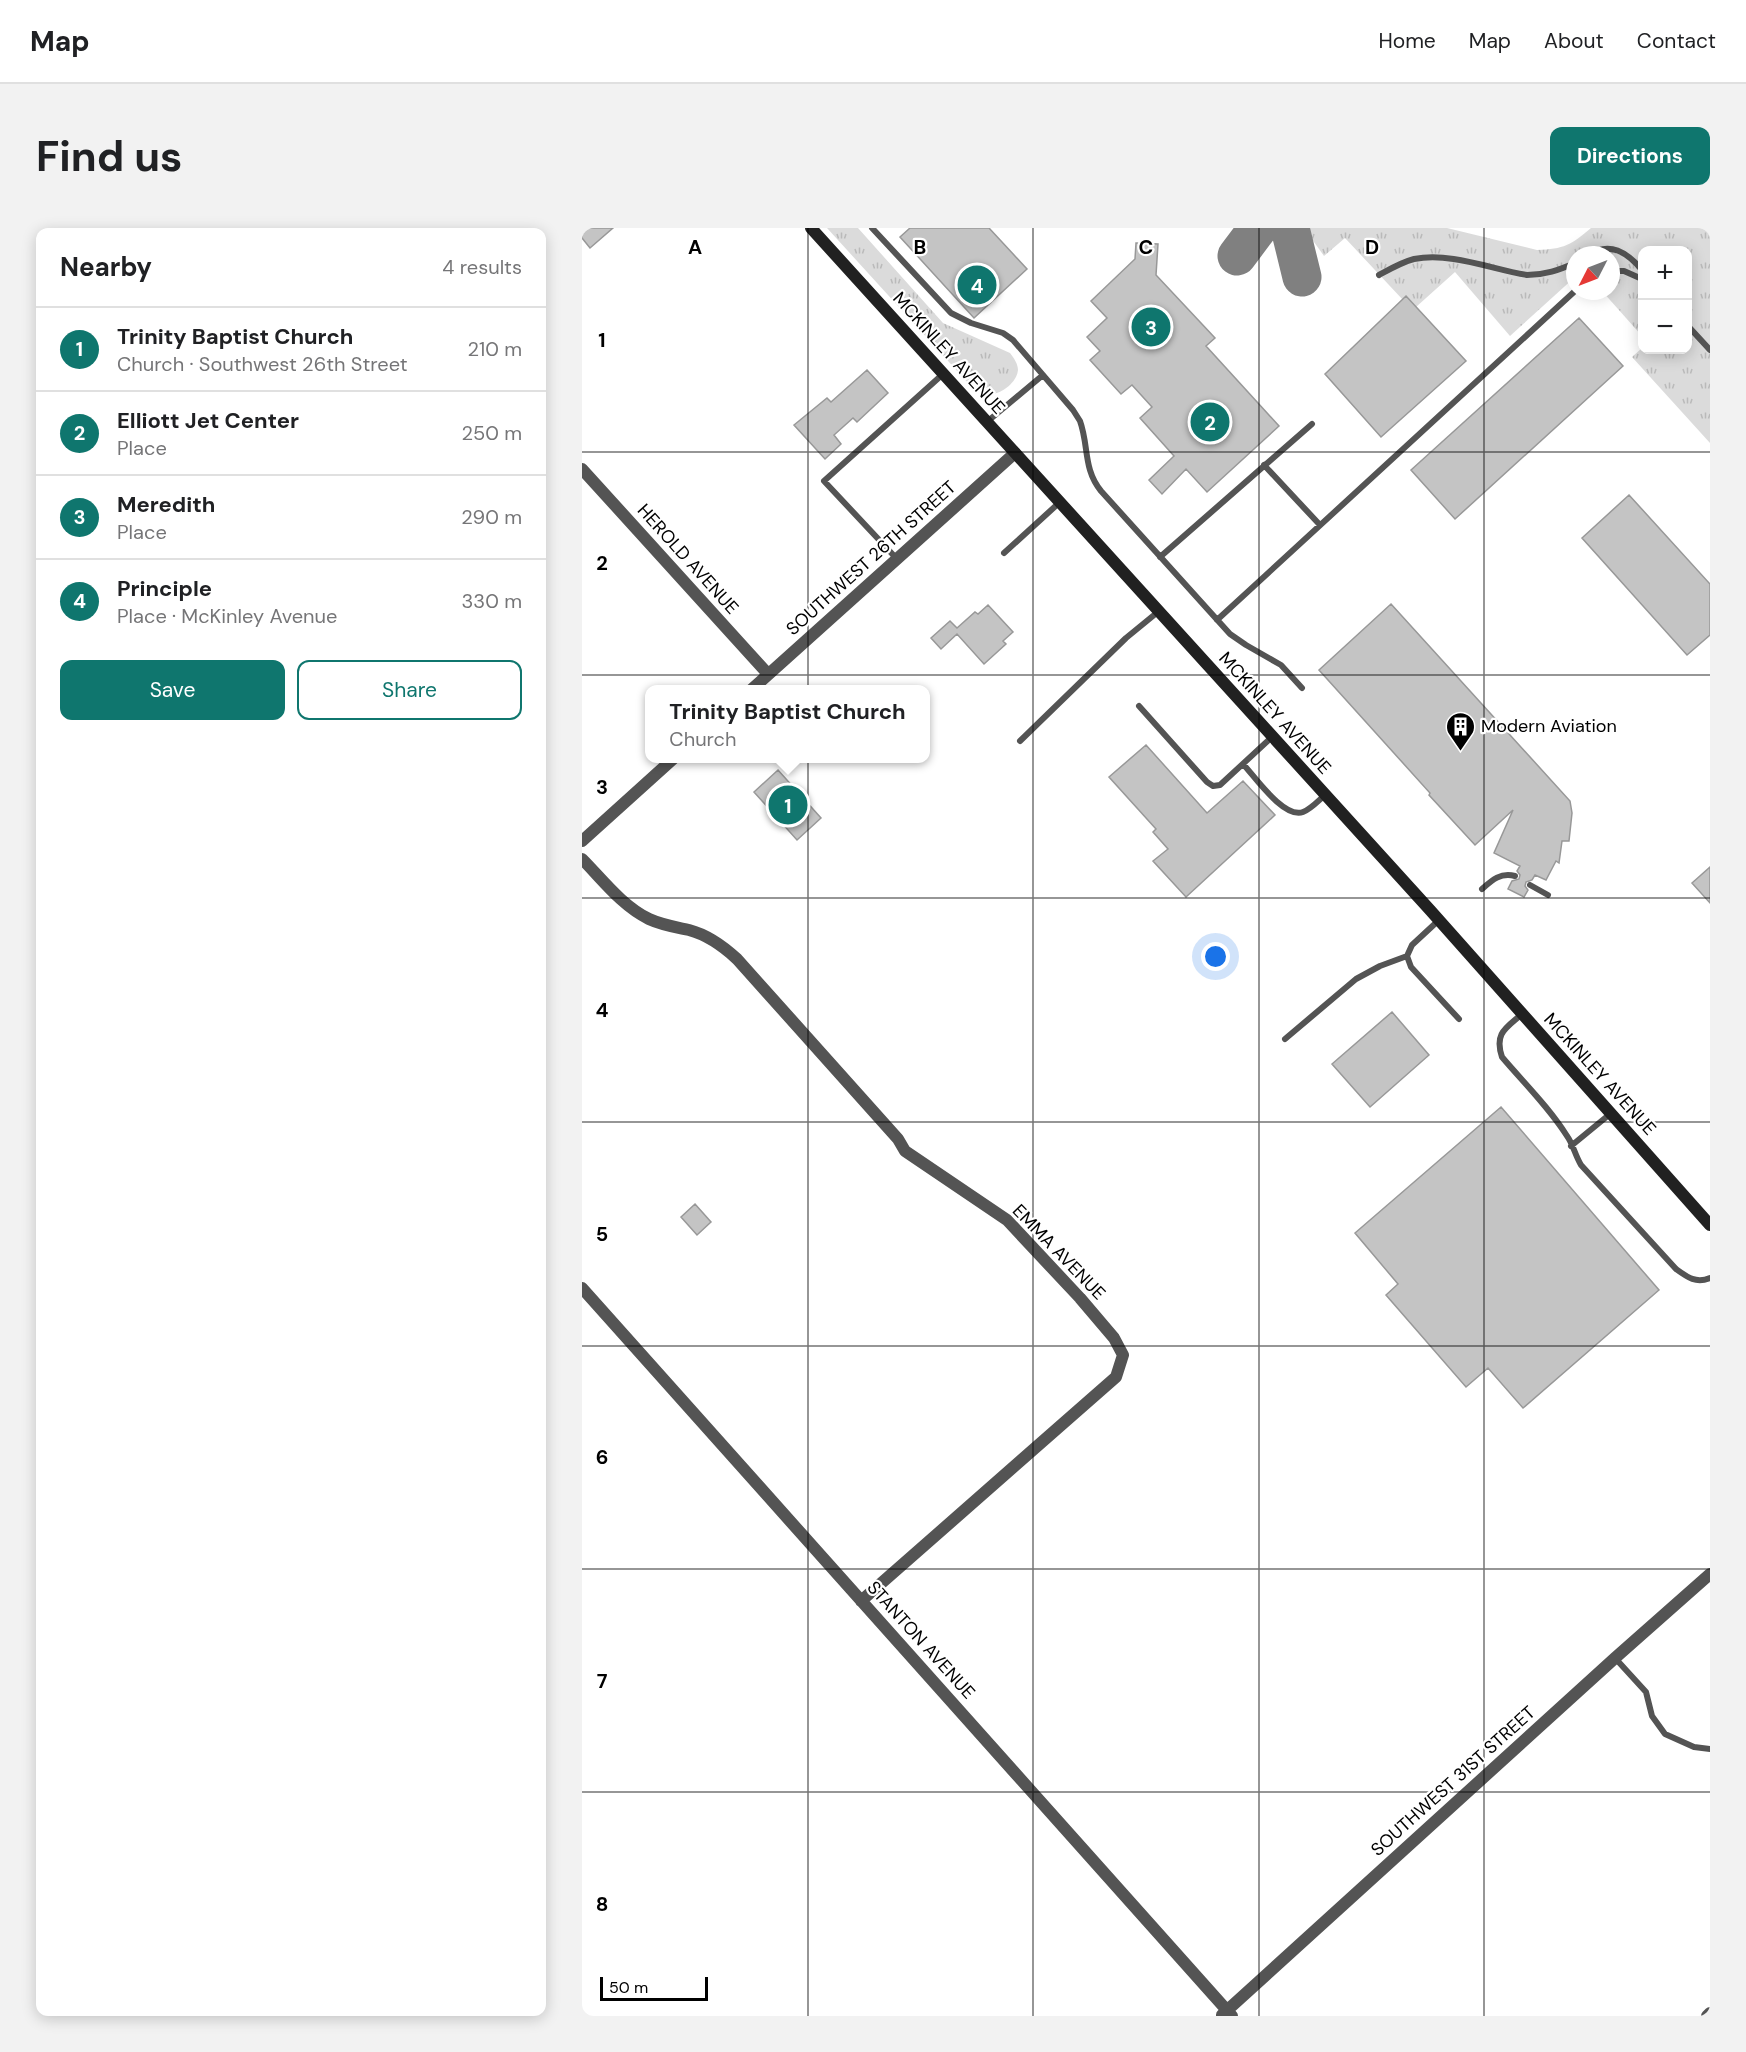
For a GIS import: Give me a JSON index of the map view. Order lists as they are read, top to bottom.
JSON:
{
  "streets": {
    "main road": ["MCKINLEY AVENUE"],
    "street": [
      "SOUTHWEST 26TH STREET",
      "HEROLD AVENUE",
      "EMMA AVENUE",
      "STANTON AVENUE",
      "SOUTHWEST 31ST STREET"
    ]
  },
  "crossings": [
    ["MCKINLEY AVENUE", "SOUTHWEST 26TH STREET"],
    ["SOUTHWEST 26TH STREET", "HEROLD AVENUE"],
    ["EMMA AVENUE", "STANTON AVENUE"],
    ["STANTON AVENUE", "SOUTHWEST 31ST STREET"]
  ],
  "places": {
    "building": ["Modern Aviation"]
  },
  "scale_bar": "50 m",
  "north": "bottom left",
  "page": {
    "header": "Map",
    "nav": [
      "Home",
      "Map",
      "About",
      "Contact"
    ],
    "buttons": [
      "Directions",
      ["Save", "Share"]
    ],
    "title": "Find us",
    "heading": ["Nearby", "4 results"],
    "map_buttons": ["+", "−"],
    "pins": [
      "4",
      "3",
      "2",
      "1"
    ],
    "list": [
      {
        "mark": "1",
        "name": "Trinity Baptist Church",
        "note": "Church · Southwest 26th Street",
        "value": "210 m"
      },
      {
        "mark": "2",
        "name": "Elliott Jet Center",
        "note": "Place",
        "value": "250 m"
      },
      {
        "mark": "3",
        "name": "Meredith",
        "note": "Place",
        "value": "290 m"
      },
      {
        "mark": "4",
        "name": "Principle",
        "note": "Place · McKinley Avenue",
        "value": "330 m"
      }
    ],
    "popup": ["Trinity Baptist Church", "Church"],
    "scale": "50 m"
  },
  "grid": {
    "columns": [
      "A",
      "B",
      "C",
      "D"
    ],
    "rows": [
      "1",
      "2",
      "3",
      "4",
      "5",
      "6",
      "7",
      "8"
    ]
  }
}
